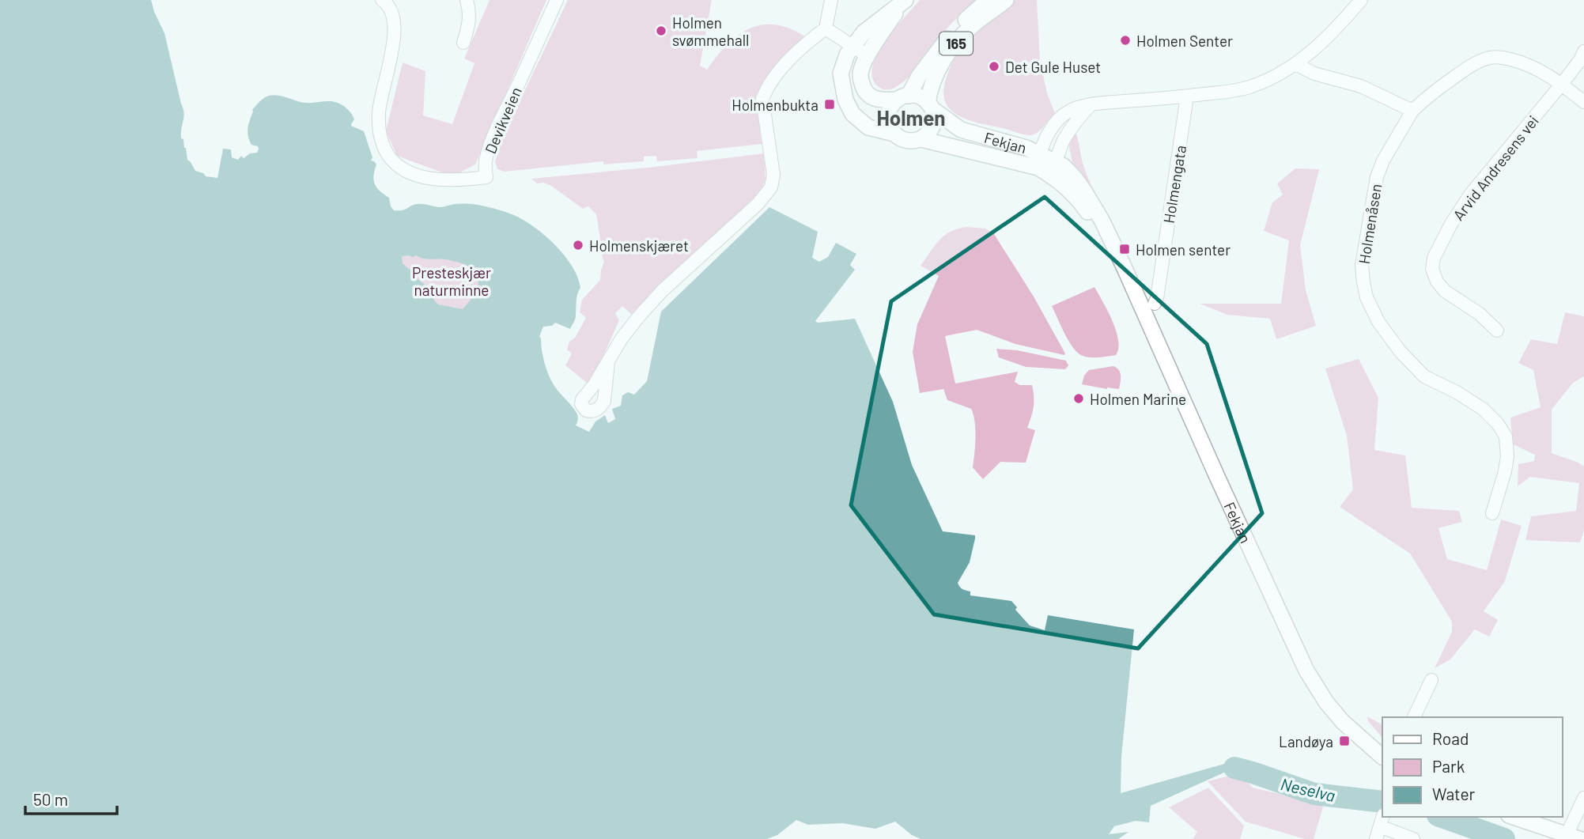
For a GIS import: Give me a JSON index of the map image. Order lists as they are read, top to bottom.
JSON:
{
  "streets": {
    "main road": ["165", "Fekjan"],
    "street": [
      "Devikveien",
      "Arvid Andresens vei",
      "Holmengata",
      "Holmenåsen"
    ]
  },
  "crossings": [
    ["165", "Fekjan"],
    ["Arvid Andresens vei", "Holmenåsen"]
  ],
  "districts": ["Holmen"],
  "water": ["Neselva"],
  "parks": ["Presteskjær naturminne"],
  "places": {
    "other": [
      "Holmen svømmehall",
      "Holmen Senter",
      "Det Gule Huset",
      "Holmenskjæret",
      "Holmen Marine"
    ],
    "transit": ["Holmenbukta", "Holmen senter", "Landøya"]
  },
  "legend": ["Road", "Park", "Water"],
  "scale_bar": "50 m"
}
